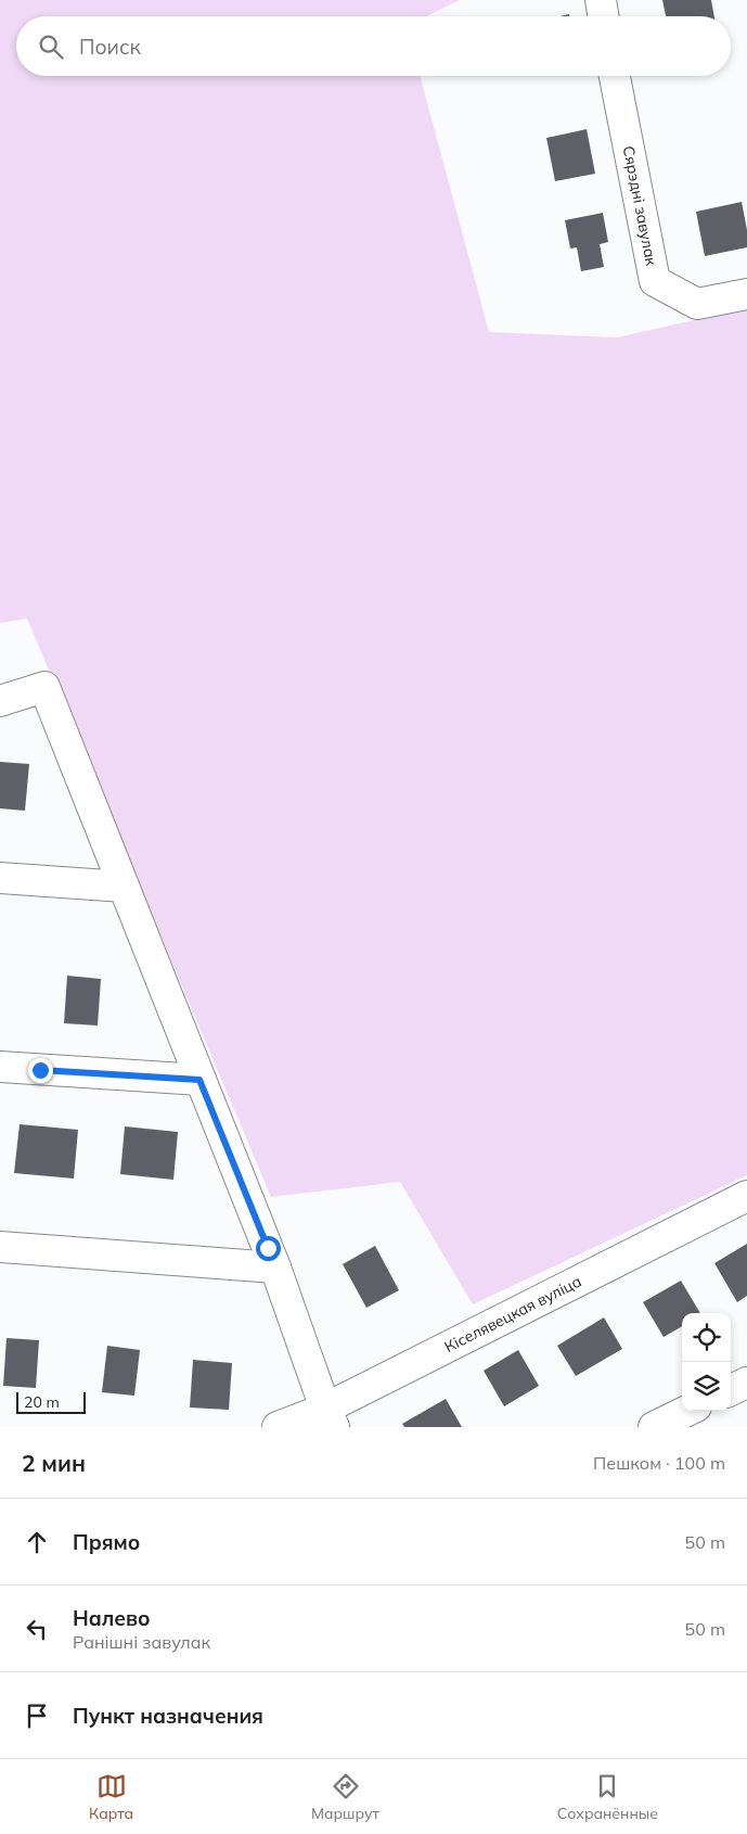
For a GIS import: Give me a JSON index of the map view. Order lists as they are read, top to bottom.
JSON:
{
  "streets": {
    "street": ["Сярэдні завулак", "Кіселявецкая вуліца"]
  },
  "scale_bar": "20 m",
  "page": {
    "search": "Поиск",
    "scale": "20 m",
    "heading": ["2 мин", "Пешком · 100 m"],
    "list": [
      ["Прямо", "50 m"],
      ["Налево", "Ранішні завулак", "50 m"],
      "Пункт назначения"
    ],
    "nav": ["Карта", "Маршрут", "Сохранённые"]
  }
}
